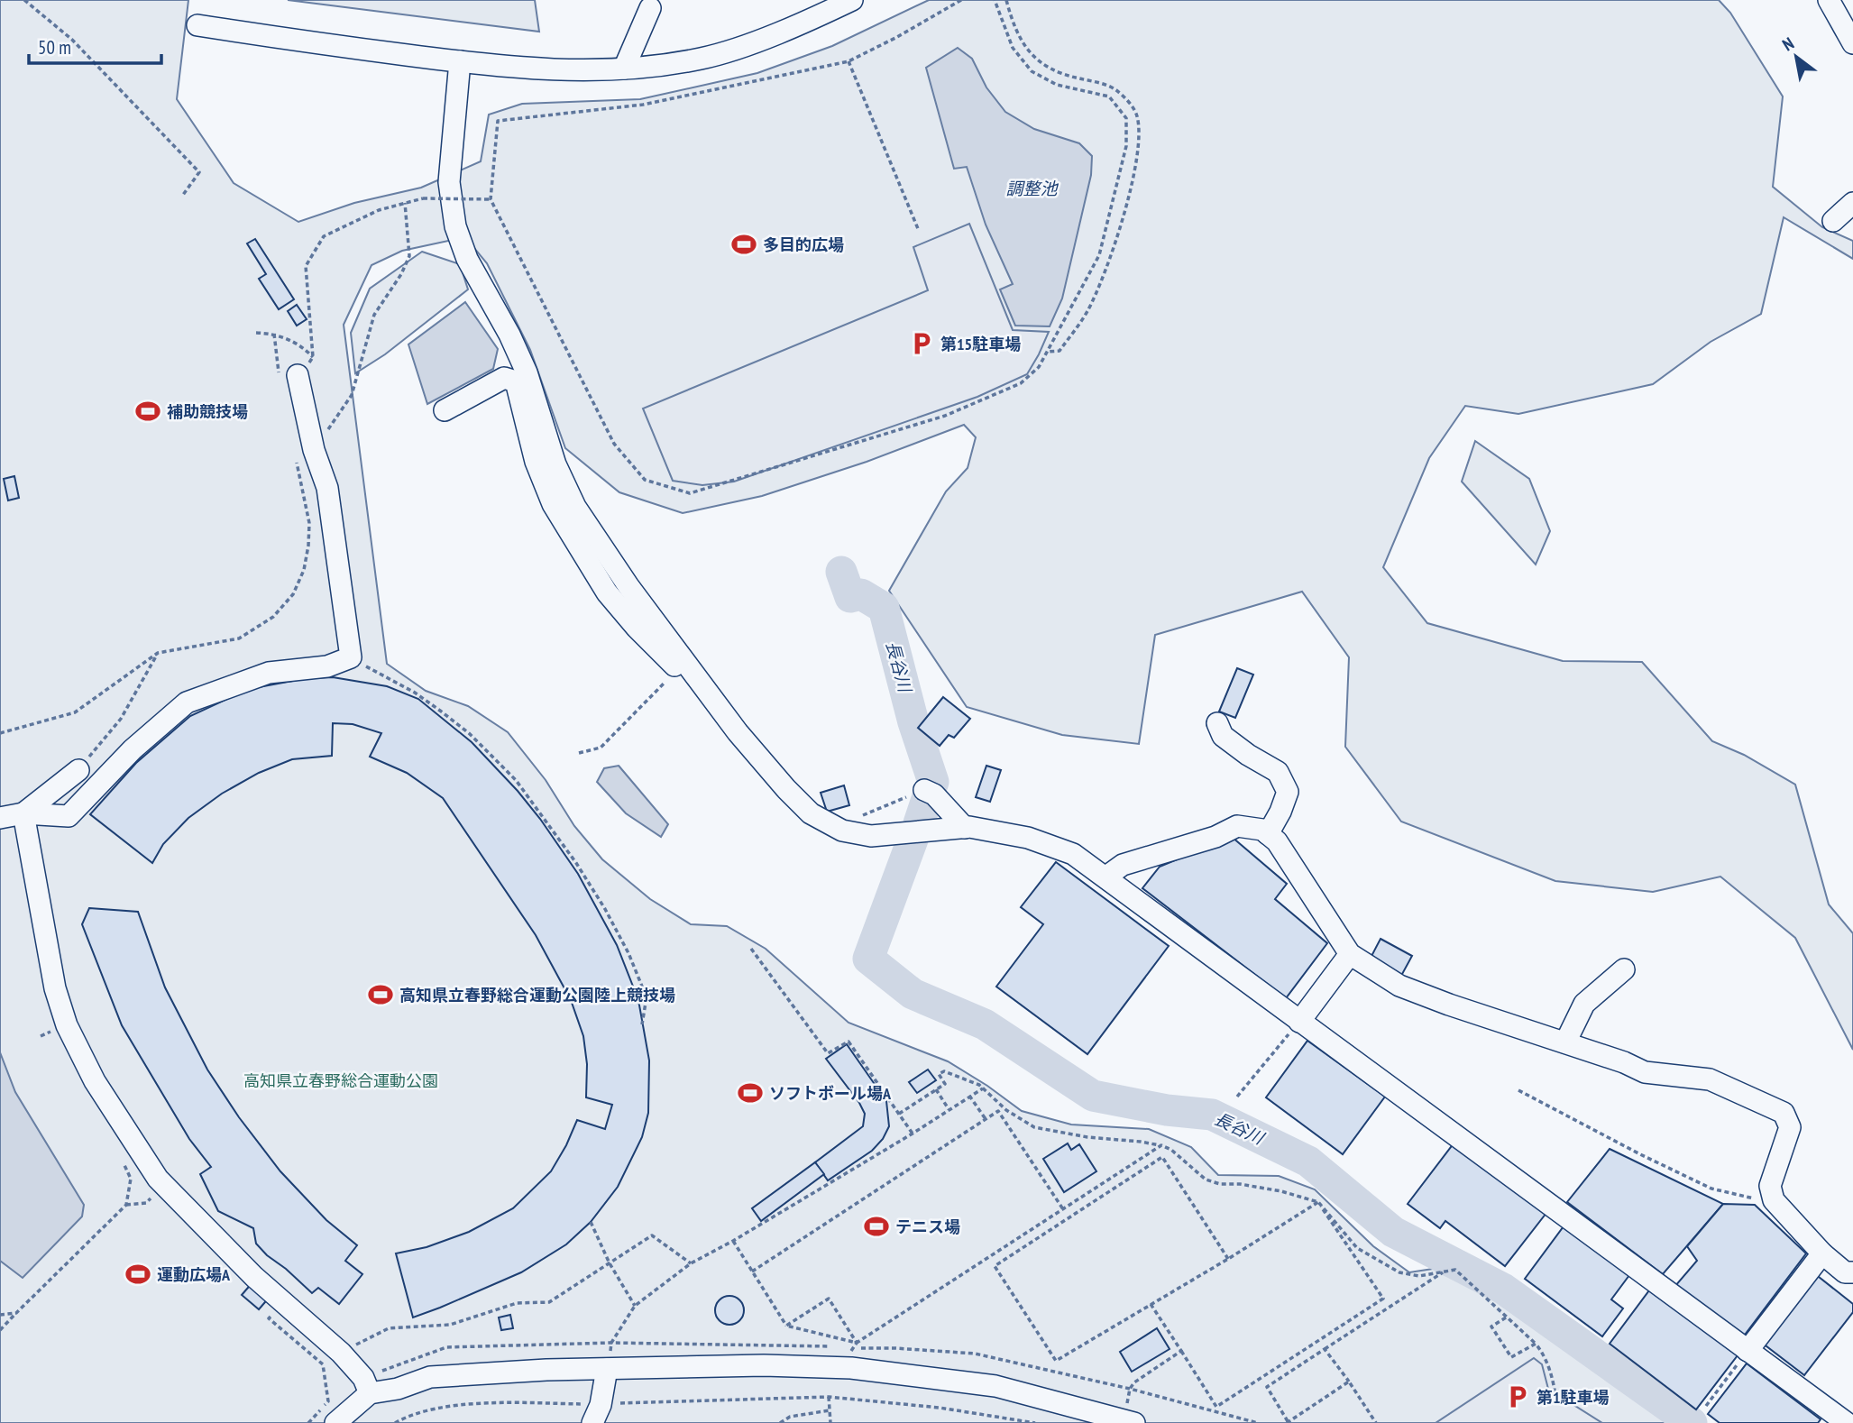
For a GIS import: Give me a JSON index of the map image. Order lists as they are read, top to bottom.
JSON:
{
  "water": ["調整池", "長谷川"],
  "parks": ["高知県立春野総合運動公園"],
  "places": {
    "sports": [
      "多目的広場",
      "補助競技場",
      "高知県立春野総合運動公園陸上競技場",
      "ソフトボール場A",
      "テニス場",
      "運動広場A"
    ],
    "parking": ["第15駐車場", "第1駐車場"]
  },
  "scale_bar": "50 m",
  "north": "top left"
}
